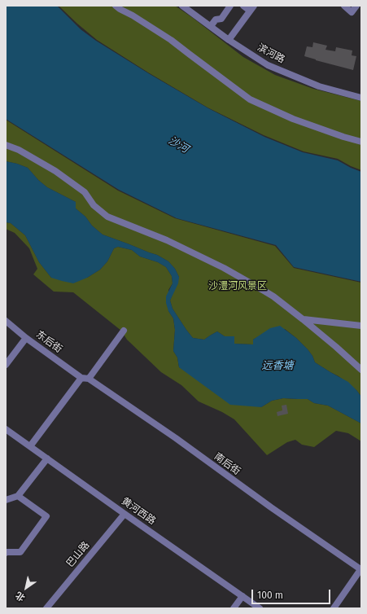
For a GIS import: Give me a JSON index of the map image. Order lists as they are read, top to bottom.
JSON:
{
  "streets": {
    "street": [
      "滨河路",
      "东后街",
      "南后街",
      "黄河西路",
      "巴山路"
    ]
  },
  "crossings": [
    ["东后街", "南后街"],
    ["黄河西路", "巴山路"]
  ],
  "water": ["沙河", "远香塘"],
  "parks": ["沙澧河风景区"],
  "scale_bar": "100 m",
  "north": "bottom left"
}
